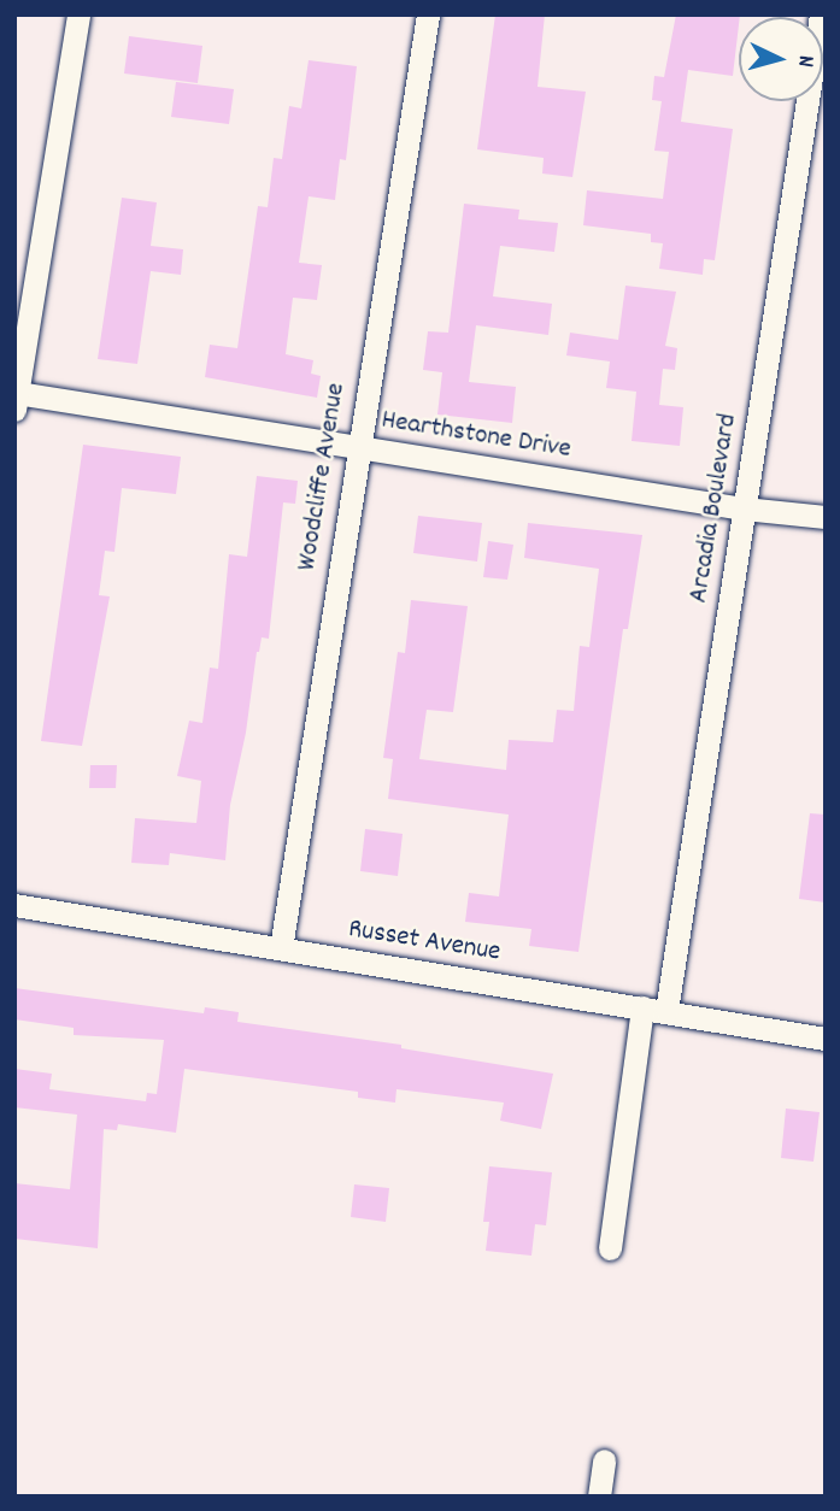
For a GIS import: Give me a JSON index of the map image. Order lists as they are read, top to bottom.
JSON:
{
  "streets": {
    "street": [
      "Hearthstone Drive",
      "Woodcliffe Avenue",
      "Arcadia Boulevard",
      "Russet Avenue"
    ]
  },
  "crossings": [
    ["Hearthstone Drive", "Woodcliffe Avenue"],
    ["Hearthstone Drive", "Arcadia Boulevard"],
    ["Woodcliffe Avenue", "Russet Avenue"],
    ["Arcadia Boulevard", "Russet Avenue"]
  ],
  "north": "right"
}
